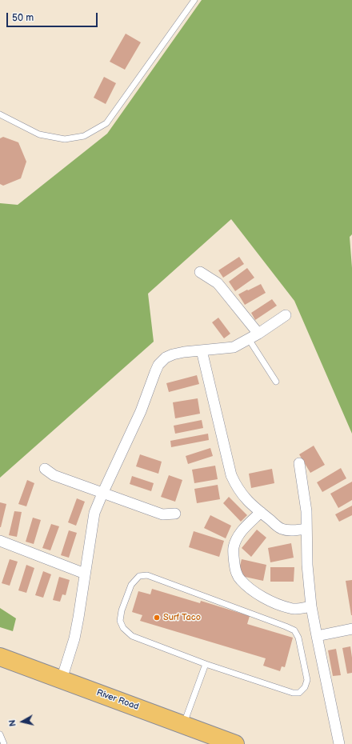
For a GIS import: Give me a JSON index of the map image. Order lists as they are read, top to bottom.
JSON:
{
  "streets": {
    "highway": ["River Road"]
  },
  "places": ["Surf Taco"],
  "scale_bar": "50 m",
  "north": "left"
}
